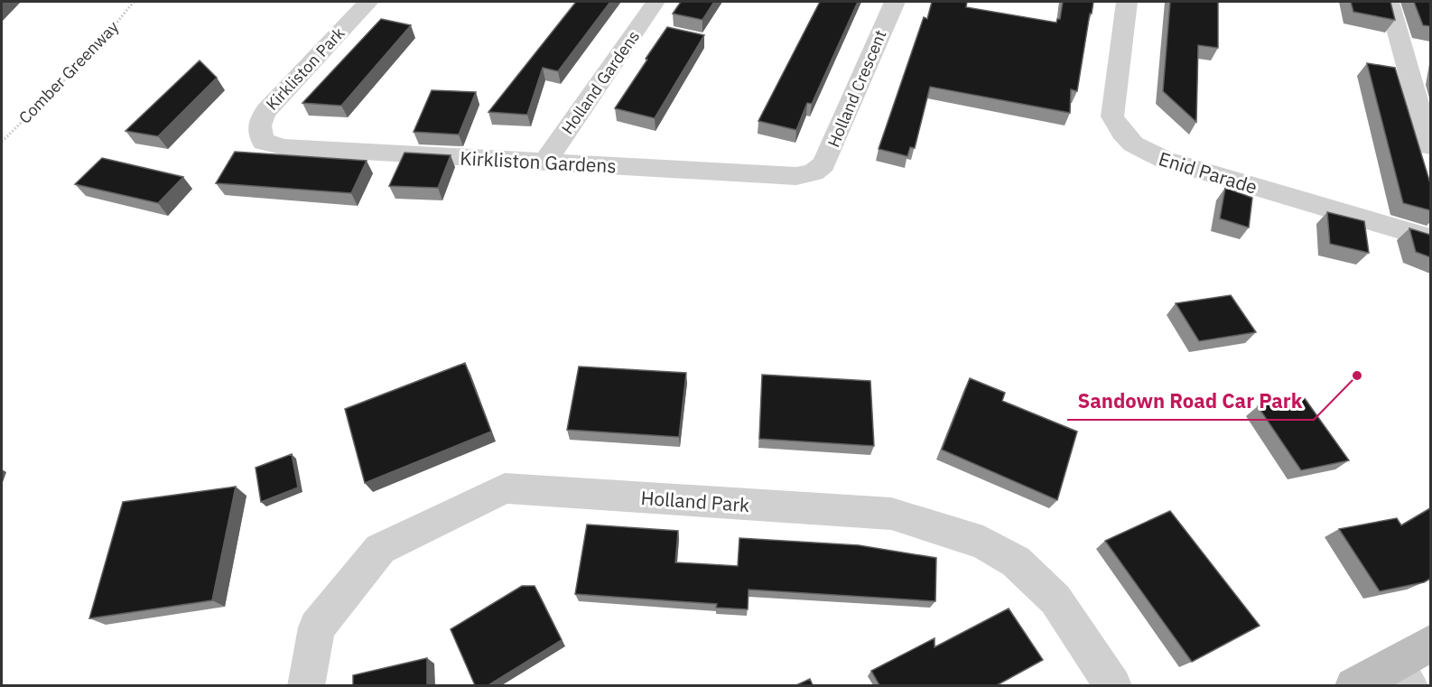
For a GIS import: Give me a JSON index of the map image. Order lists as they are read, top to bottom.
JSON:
{
  "streets": {
    "street": [
      "Kirkliston Park",
      "Holland Gardens",
      "Holland Crescent",
      "Kirkliston Gardens",
      "Enid Parade",
      "Holland Park"
    ],
    "path": ["Comber Greenway"]
  },
  "crossings": [
    ["Kirkliston Park", "Kirkliston Gardens"],
    ["Holland Gardens", "Kirkliston Gardens"],
    ["Holland Crescent", "Kirkliston Gardens"]
  ],
  "places": ["Sandown Road Car Park"]
}
